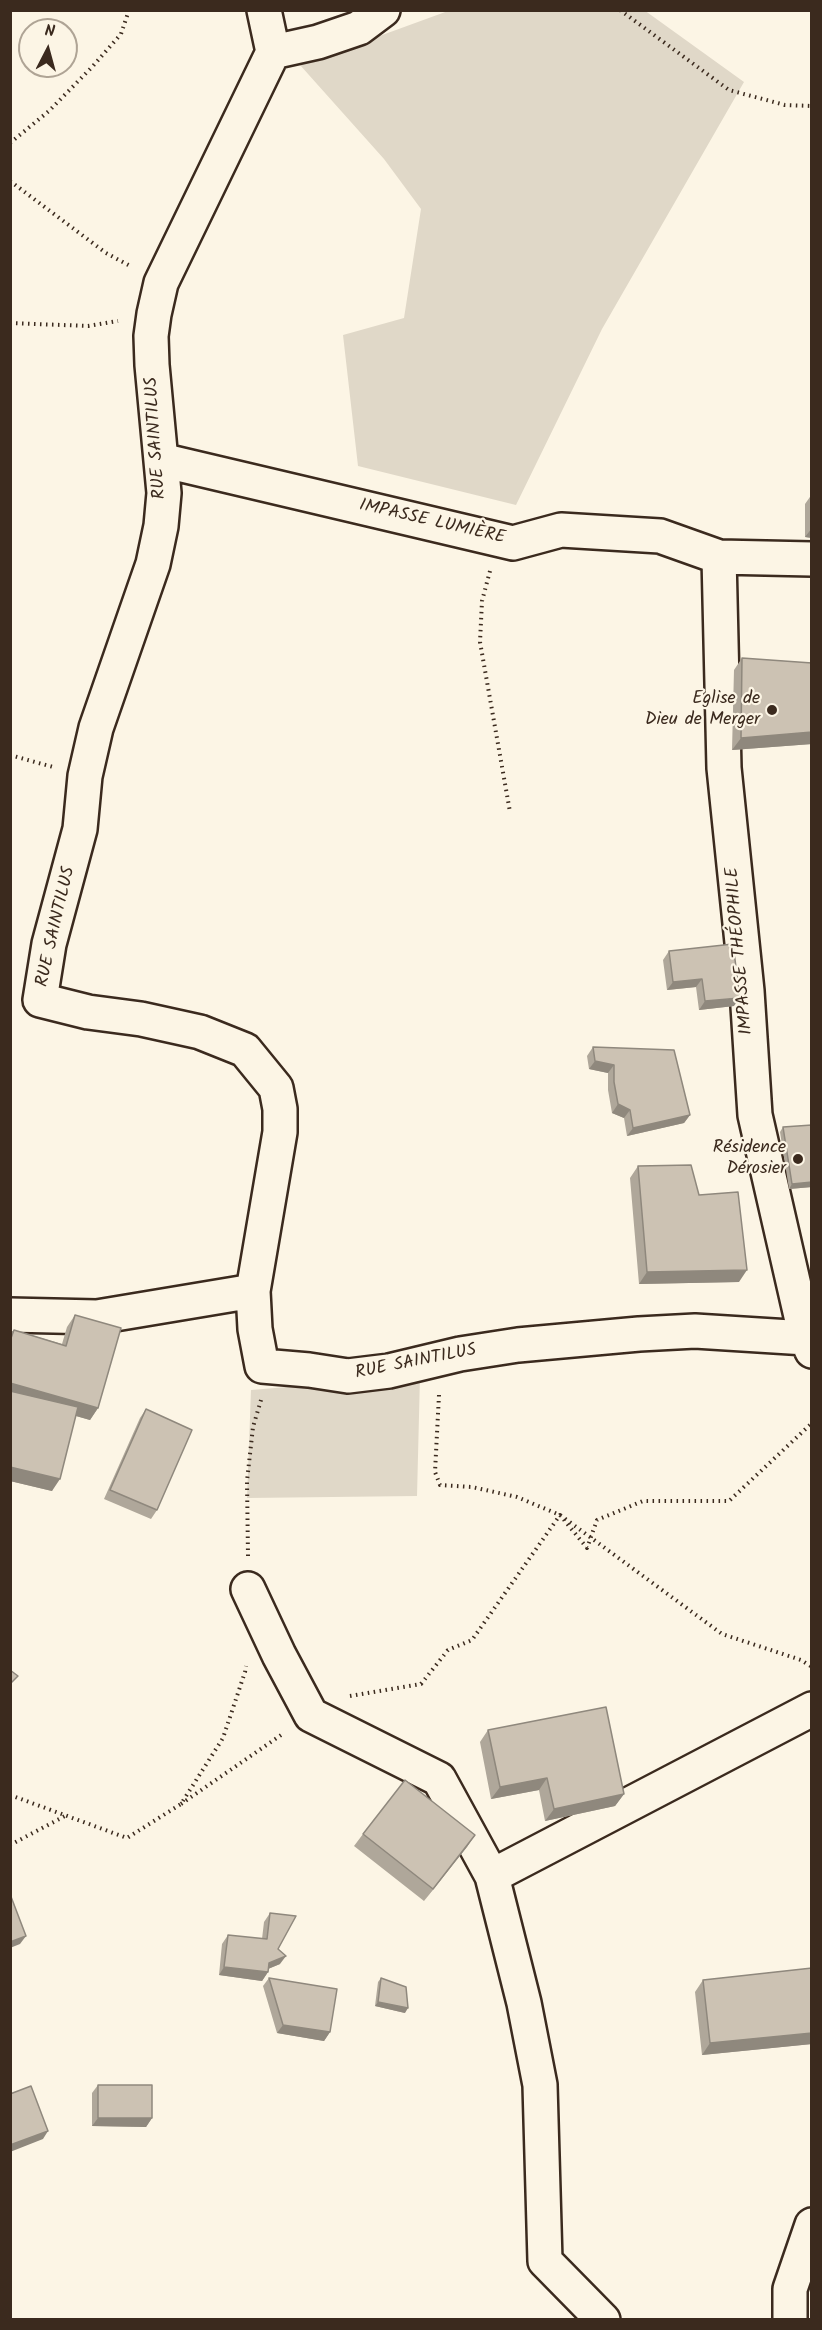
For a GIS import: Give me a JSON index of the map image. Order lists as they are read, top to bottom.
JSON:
{
  "streets": {
    "street": ["RUE SAINTILUS", "IMPASSE LUMIÈRE", "IMPASSE THÉOPHILE"]
  },
  "crossings": [
    ["RUE SAINTILUS", "IMPASSE LUMIÈRE"],
    ["RUE SAINTILUS", "IMPASSE THÉOPHILE"],
    ["IMPASSE LUMIÈRE", "IMPASSE THÉOPHILE"]
  ],
  "places": ["Eglise de Dieu de Merger", "Résidence Dérosier"],
  "north": "top"
}
